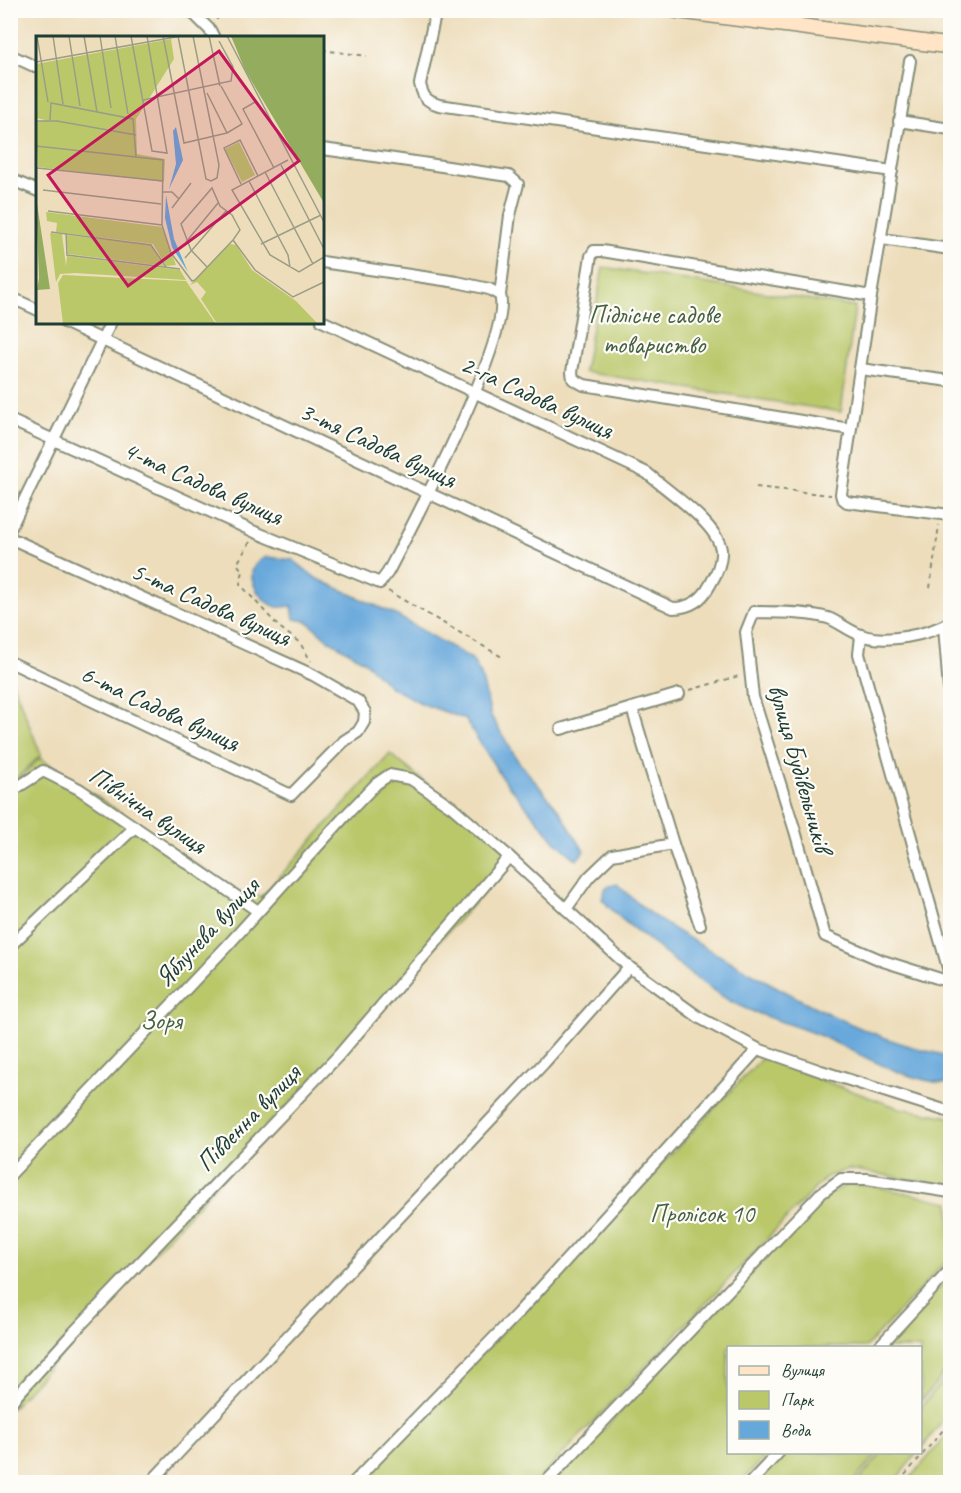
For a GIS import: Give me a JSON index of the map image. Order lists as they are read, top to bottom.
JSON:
{
  "streets": {
    "street": [
      "2-га Садова вулиця",
      "3-тя Садова вулиця",
      "4-та Садова вулиця",
      "5-та Садова вулиця",
      "6-та Садова вулиця",
      "вулиця Будівельників",
      "Північна вулиця",
      "Яблунева вулиця",
      "Південна вулиця"
    ]
  },
  "crossings": [
    ["2-га Садова вулиця", "3-тя Садова вулиця"],
    ["5-та Садова вулиця", "6-та Садова вулиця"],
    ["Північна вулиця", "Яблунева вулиця"],
    ["Яблунева вулиця", "Південна вулиця"]
  ],
  "parks": ["Підлісне садове товариство", "Зоря", "Пролісок 10"],
  "legend": ["Вулиця", "Парк", "Вода"]
}
